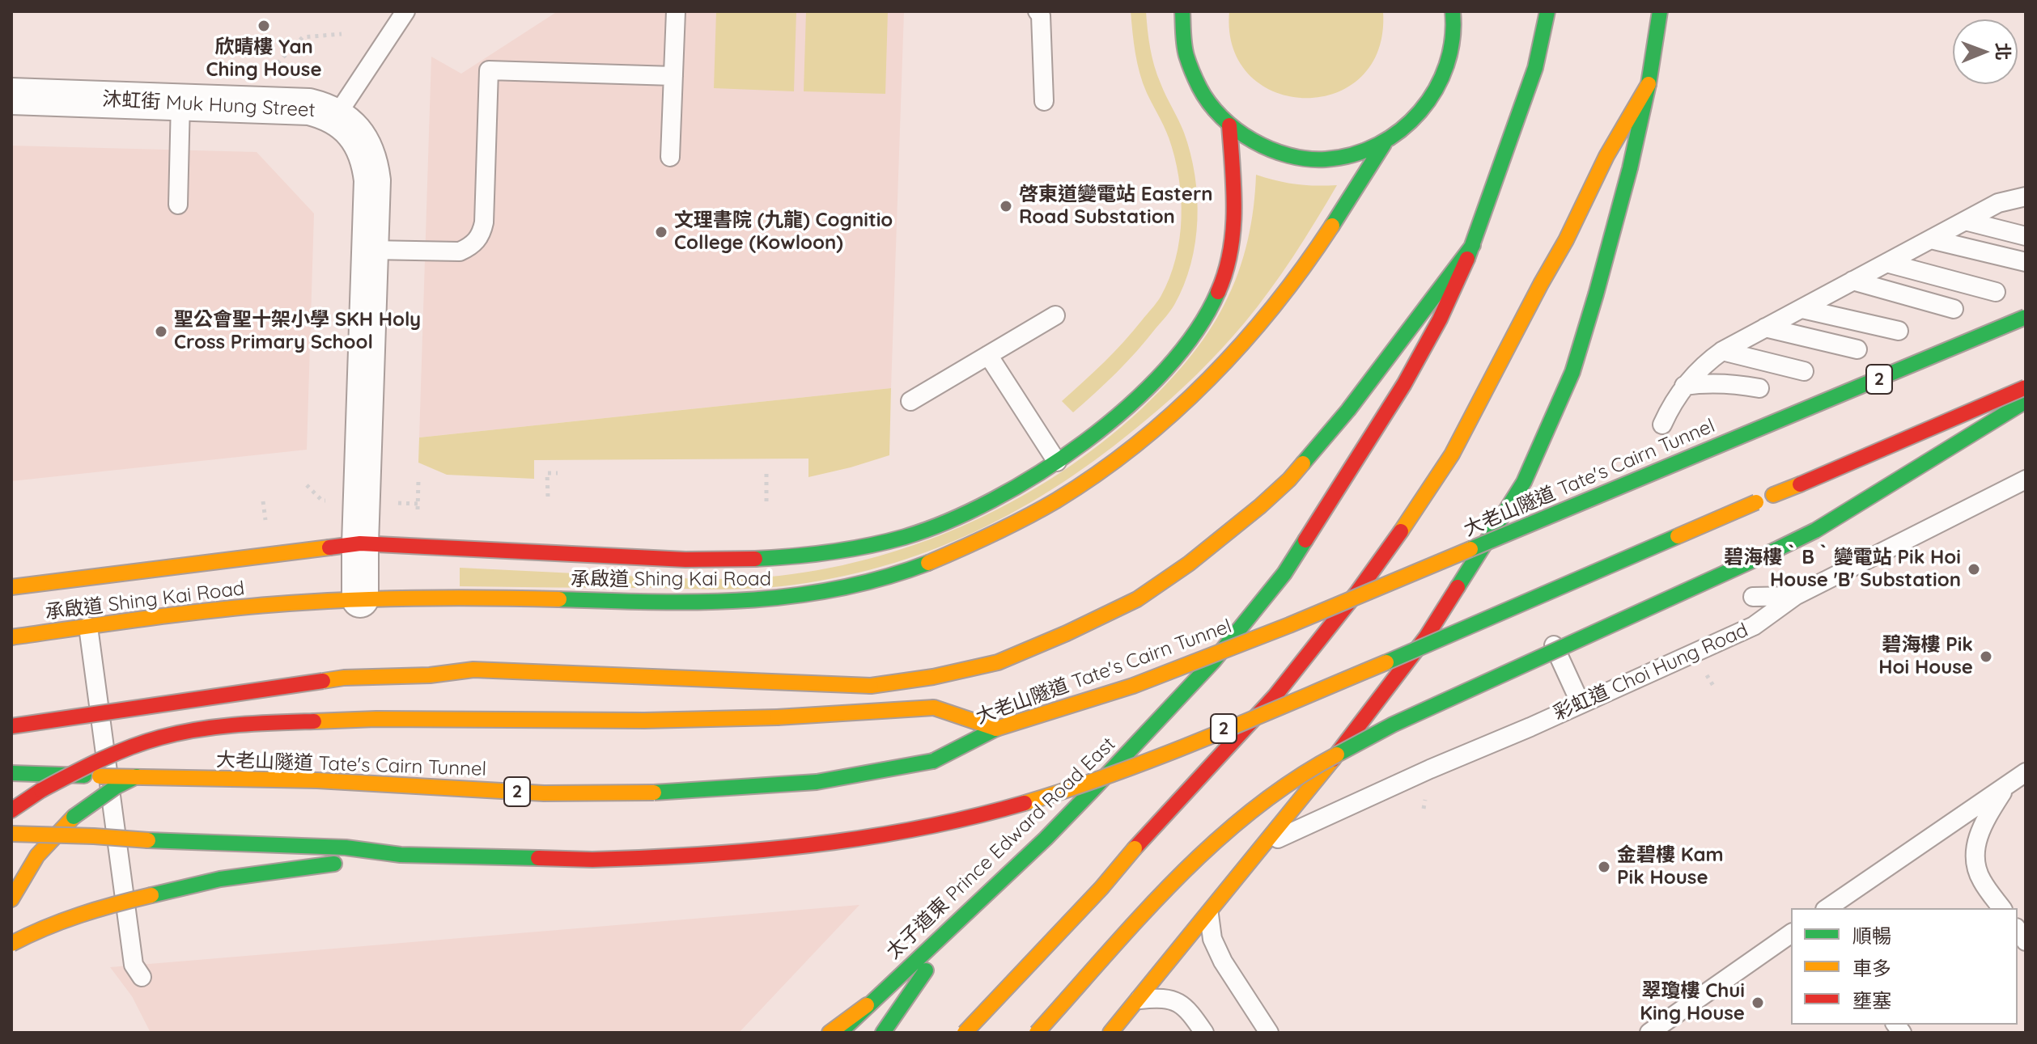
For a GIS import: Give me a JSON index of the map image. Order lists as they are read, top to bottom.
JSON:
{
  "streets": {
    "main road": [
      "2",
      "大老山隧道 Tate's Cairn Tunnel",
      "承啟道 Shing Kai Road",
      "太子道東 Prince Edward Road East"
    ],
    "street": ["沐虹街 Muk Hung Street"],
    "lane": ["彩虹道 Choi Hung Road"]
  },
  "crossings": [
    ["沐虹街 Muk Hung Street", "承啟道 Shing Kai Road"]
  ],
  "places": [
    "欣晴樓 Yan Ching House",
    "啓東道變電站 Eastern Road Substation",
    "文理書院 (九龍) Cognitio College (Kowloon)",
    "聖公會聖十架小學 SKH Holy Cross Primary School",
    "碧海樓‵B‵變電站 Pik Hoi House 'B' Substation",
    "碧海樓 Pik Hoi House",
    "金碧樓 Kam Pik House",
    "翠瓊樓 Chui King House"
  ],
  "legend": ["順暢", "車多", "壅塞"],
  "north": "right"
}
